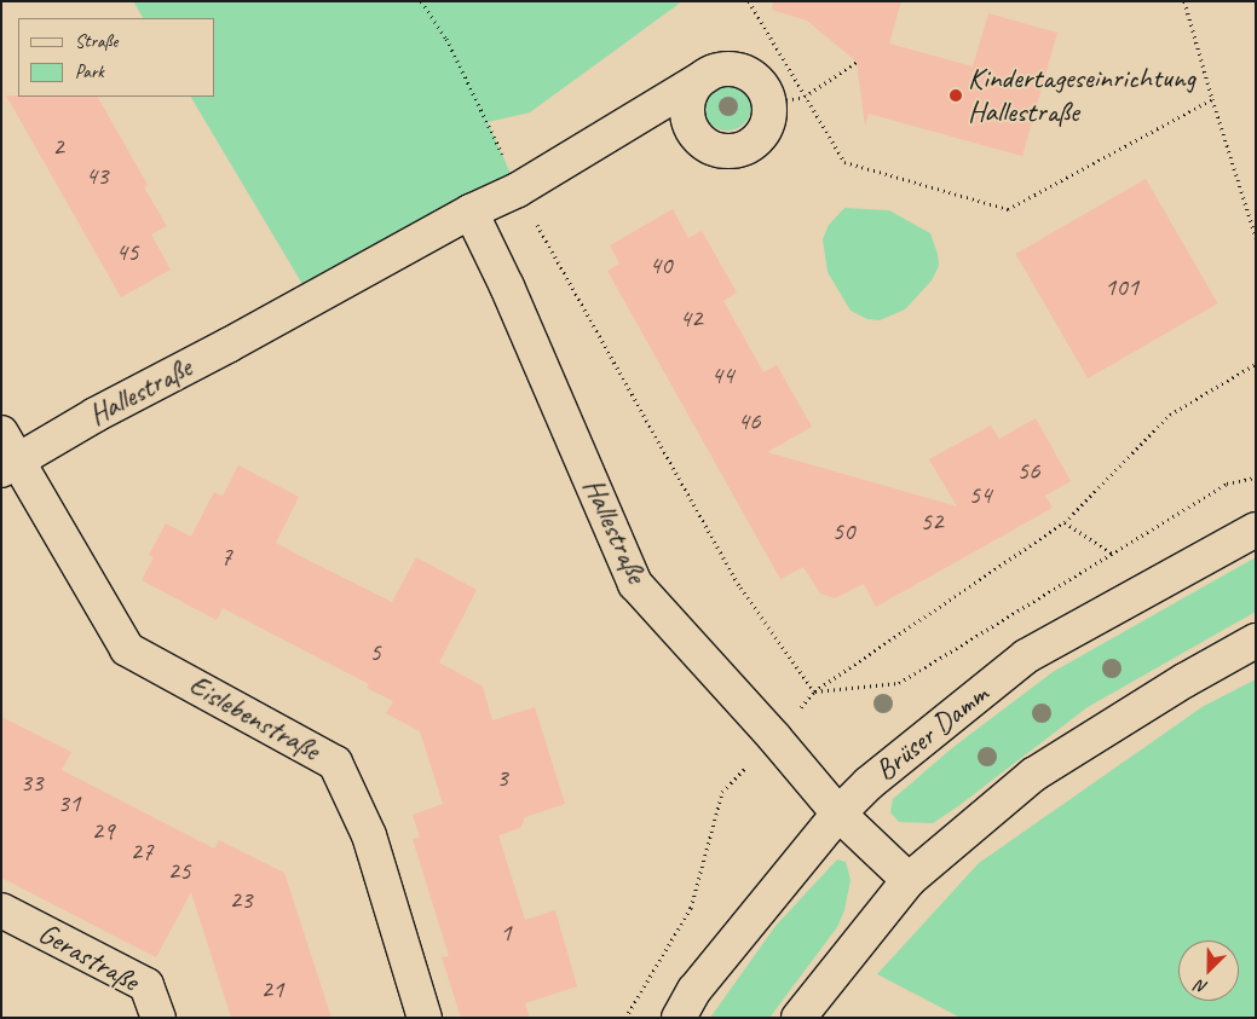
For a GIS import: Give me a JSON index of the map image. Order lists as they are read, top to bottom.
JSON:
{
  "streets": {
    "street": [
      "Hallestraße",
      "Eislebenstraße",
      "Brüser Damm",
      "Gerastraße"
    ]
  },
  "crossings": [
    ["Hallestraße", "Eislebenstraße"],
    ["Hallestraße", "Brüser Damm"]
  ],
  "places": ["Kindertageseinrichtung Hallestraße"],
  "house_numbers": [
    "2",
    "43",
    "45",
    "40",
    "101",
    "42",
    "44",
    "46",
    "56",
    "54",
    "52",
    "50",
    "7",
    "5",
    "3",
    "33",
    "31",
    "29",
    "27",
    "25",
    "23",
    "1",
    "21"
  ],
  "legend": ["Straße", "Park"],
  "north": "bottom left"
}
